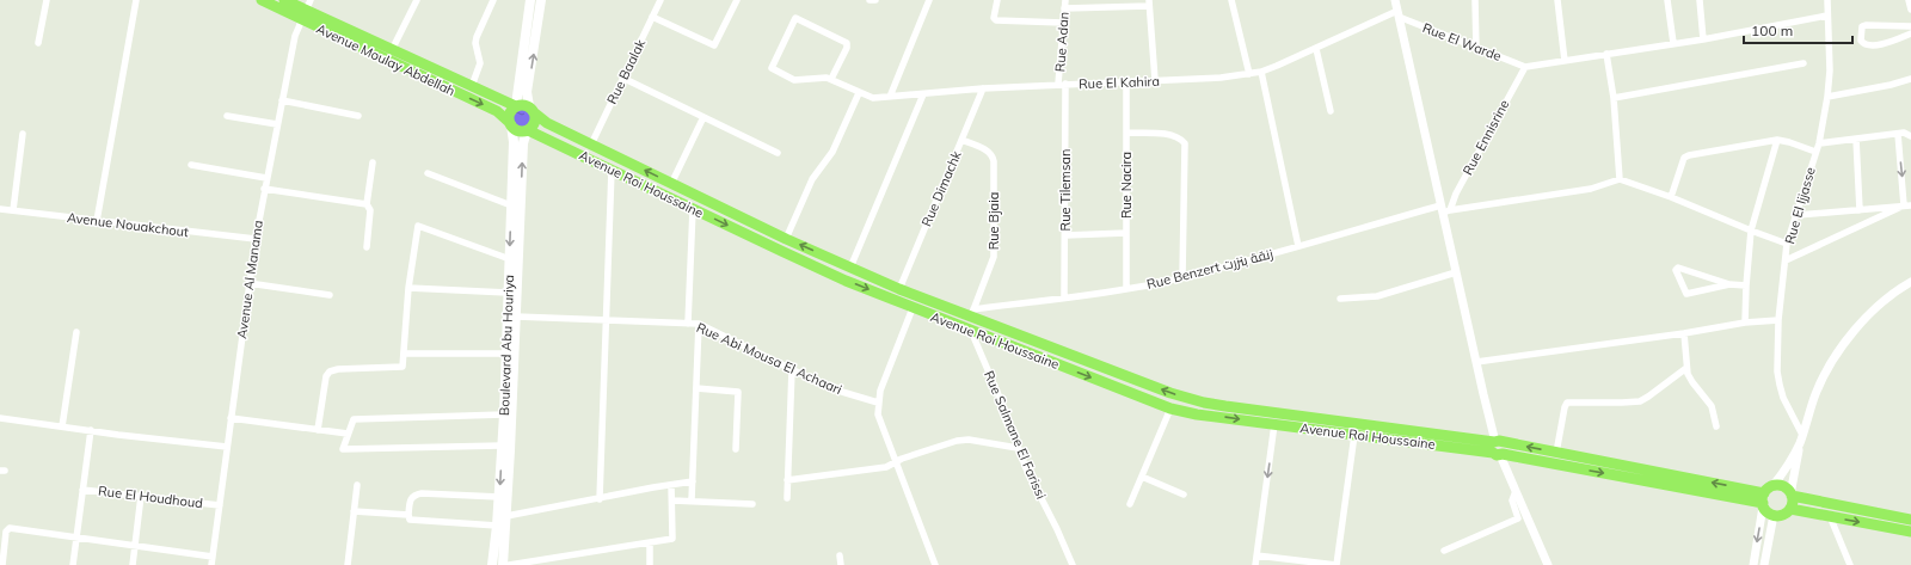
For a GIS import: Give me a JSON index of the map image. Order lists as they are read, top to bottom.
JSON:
{
  "streets": {
    "main road": ["Avenue Moulay Abdellah", "Avenue Roi Houssaine", "Boulevard Abu Houriya"],
    "street": [
      "Rue Adan",
      "Rue El Warde",
      "Rue Baalak",
      "Rue El Kahira",
      "Rue Ennisrine",
      "Rue Nacira",
      "Rue Dimachk",
      "Rue Tilemsan",
      "Rue El Ijjasse",
      "Rue Bjaia",
      "Avenue Nouakchout",
      "Rue Benzert زنقة بنزرت",
      "Avenue Al Manama",
      "Rue Abi Mousa El Achaari",
      "Rue Salmane El Farissi",
      "Rue El Houdhoud"
    ]
  },
  "crossings": [
    ["Rue Adan", "Rue El Kahira"],
    ["Rue Adan", "Rue Tilemsan"],
    ["Rue El Warde", "Rue El Kahira"],
    ["Rue El Warde", "Rue Ennisrine"],
    ["Avenue Moulay Abdellah", "Avenue Roi Houssaine"],
    ["Avenue Moulay Abdellah", "Avenue Al Manama"],
    ["Avenue Moulay Abdellah", "Boulevard Abu Houriya"],
    ["Rue Baalak", "Avenue Roi Houssaine"],
    ["Rue El Kahira", "Rue Nacira"],
    ["Rue El Kahira", "Rue Dimachk"],
    ["Rue El Kahira", "Rue Tilemsan"],
    ["Rue Ennisrine", "Rue Benzert زنقة بنزرت"],
    ["Avenue Roi Houssaine", "Rue Dimachk"],
    ["Avenue Roi Houssaine", "Rue Bjaia"],
    ["Avenue Roi Houssaine", "Rue Benzert زنقة بنزرت"],
    ["Avenue Roi Houssaine", "Boulevard Abu Houriya"],
    ["Avenue Roi Houssaine", "Rue Salmane El Farissi"],
    ["Rue Nacira", "Rue Benzert زنقة بنزرت"],
    ["Rue Dimachk", "Rue Bjaia"],
    ["Rue Tilemsan", "Rue Benzert زنقة بنزرت"],
    ["Rue Bjaia", "Rue Benzert زنقة بنزرت"],
    ["Avenue Nouakchout", "Avenue Al Manama"],
    ["Avenue Al Manama", "Rue El Houdhoud"],
    ["Boulevard Abu Houriya", "Rue Abi Mousa El Achaari"]
  ],
  "scale_bar": "100 m"
}
